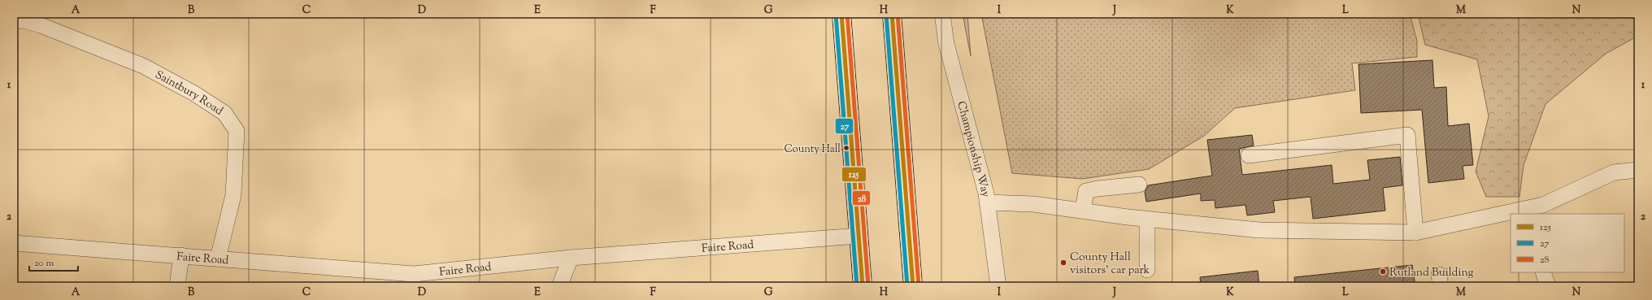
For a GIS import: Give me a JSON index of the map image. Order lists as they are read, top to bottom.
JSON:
{
  "streets": {
    "street": ["Saintbury Road", "Championship Way", "Faire Road"]
  },
  "crossings": [
    ["Saintbury Road", "Faire Road"]
  ],
  "places": ["County Hall", "County Hall visitors' car park", "Rutland Building"],
  "lines": ["transit line 125", "transit line 28", "transit line 27"],
  "legend": ["125", "27", "28"],
  "scale_bar": "20 m",
  "grid": {
    "columns": [
      "A",
      "B",
      "C",
      "D",
      "E",
      "F",
      "G",
      "H",
      "I",
      "J",
      "K",
      "L",
      "M",
      "N"
    ],
    "rows": ["1", "2"]
  }
}
